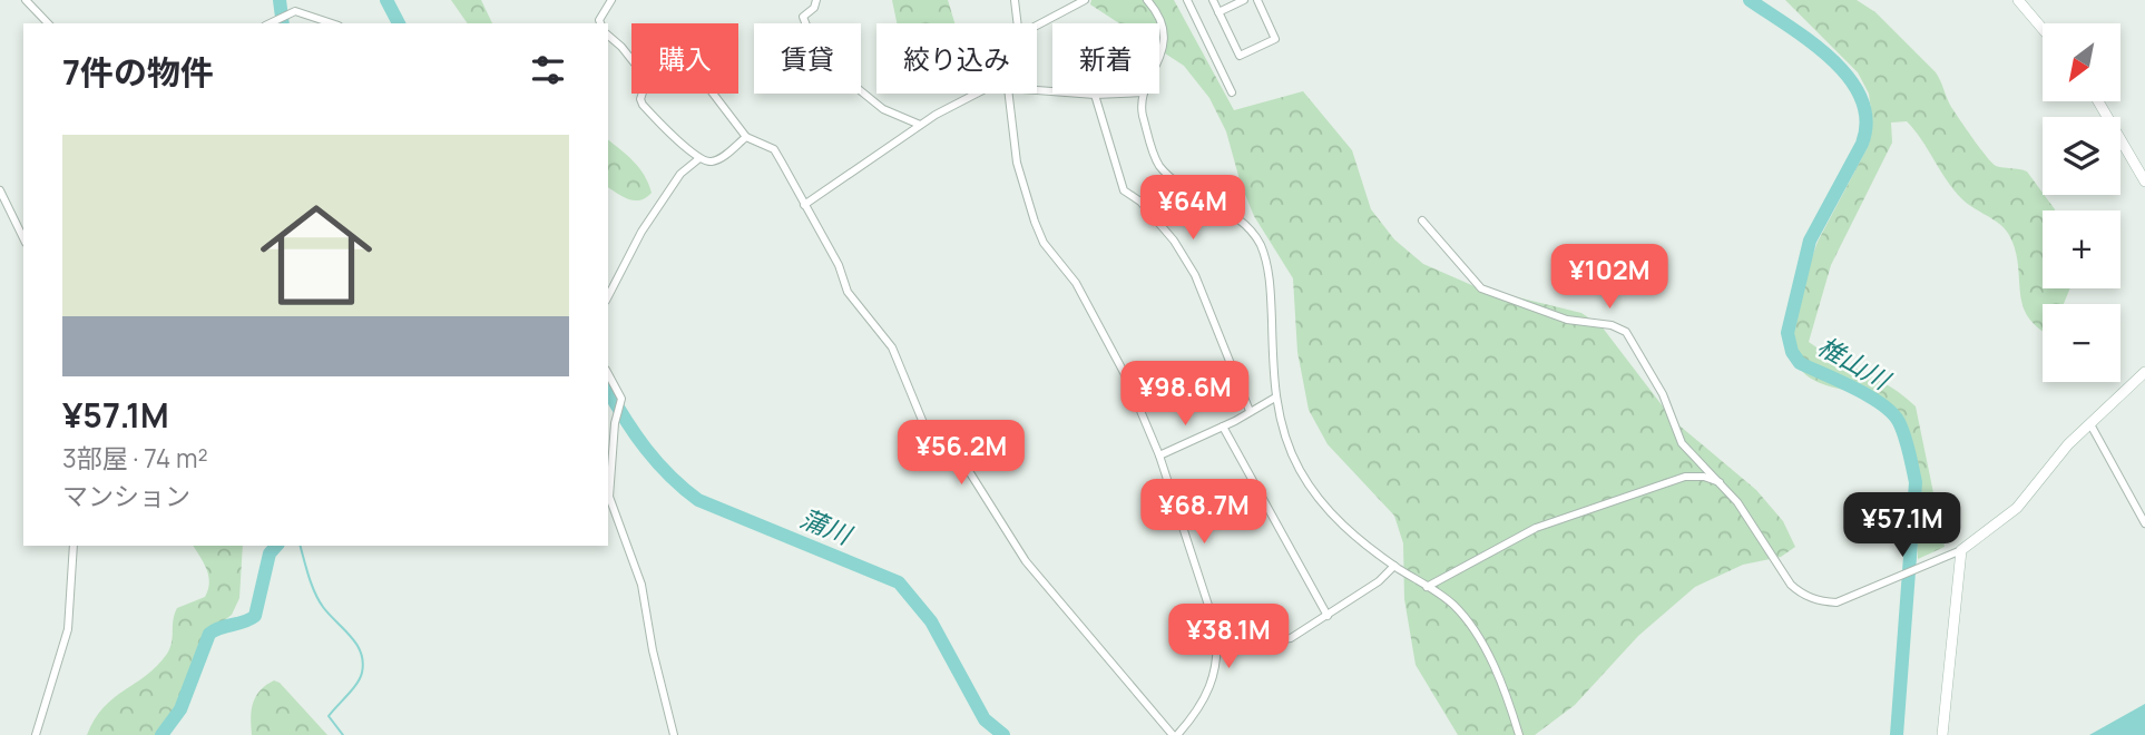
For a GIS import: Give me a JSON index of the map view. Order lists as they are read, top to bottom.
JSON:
{
  "water": ["椎山川", "蒲川"],
  "north": "bottom left",
  "page": {
    "map_buttons": ["+", "−"],
    "chip": [
      "購入",
      "賃貸",
      "絞り込み",
      "新着"
    ],
    "heading": "7件の物件",
    "list": [
      {
        "name": "¥57.1M",
        "note": "3部屋 · 74 m² · マンション"
      }
    ],
    "price": [
      "¥64M",
      "¥102M",
      "¥98.6M",
      "¥56.2M",
      "¥68.7M",
      "¥57.1M",
      "¥38.1M"
    ]
  }
}
